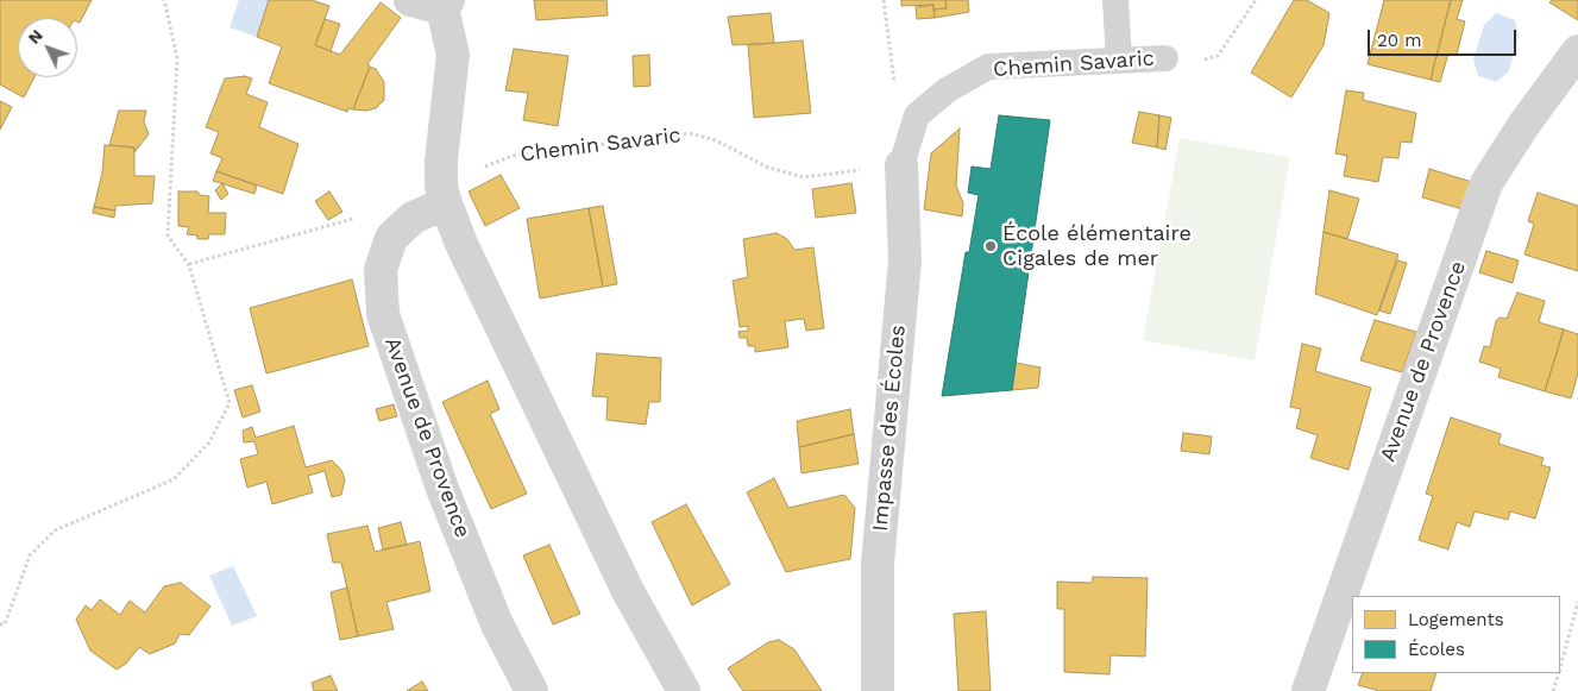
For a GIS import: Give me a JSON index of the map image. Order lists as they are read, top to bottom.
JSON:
{
  "streets": {
    "street": ["Avenue de Provence", "Impasse des Écoles"],
    "lane": ["Chemin Savaric"]
  },
  "crossings": [
    ["Chemin Savaric", "Impasse des Écoles"]
  ],
  "places": ["École élémentaire Cigales de mer"],
  "legend": ["Logements", "Écoles"],
  "scale_bar": "20 m",
  "north": "top left"
}
